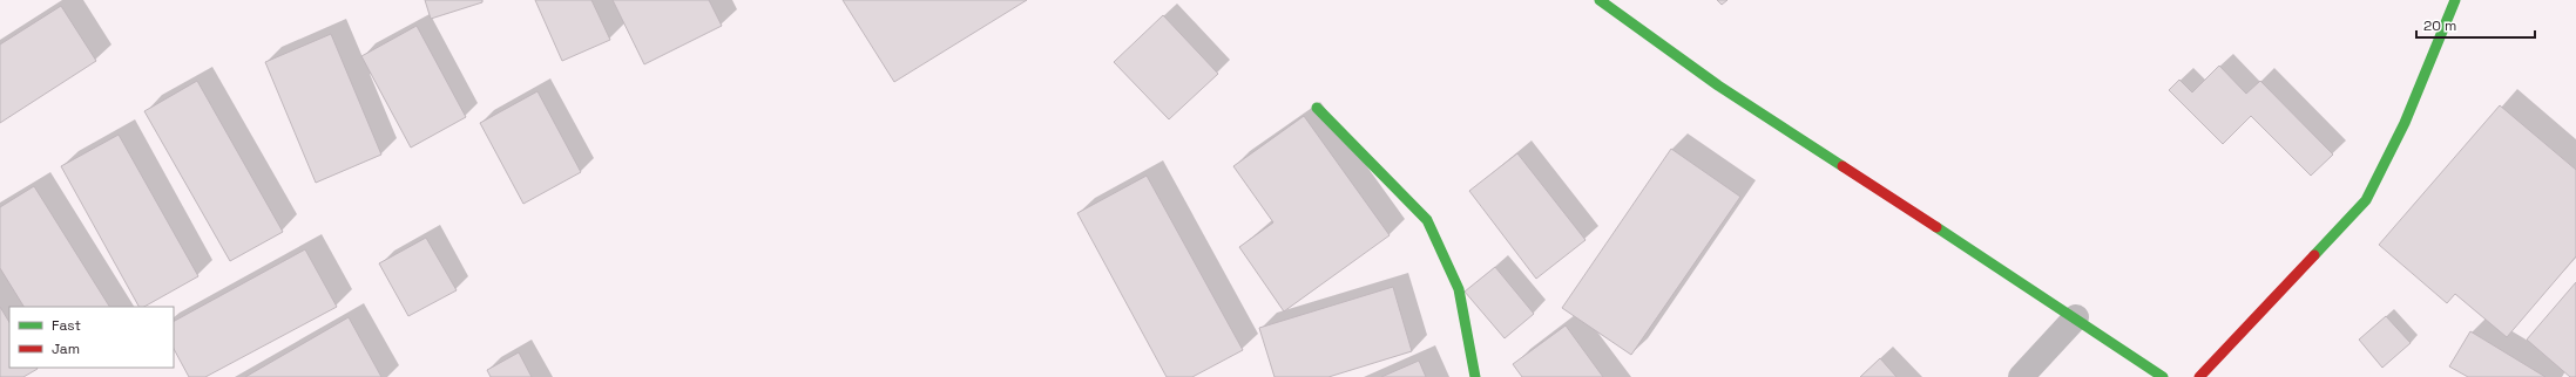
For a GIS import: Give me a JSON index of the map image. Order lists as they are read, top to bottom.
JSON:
{
  "legend": ["Fast", "Jam"],
  "scale_bar": "20 m"
}
